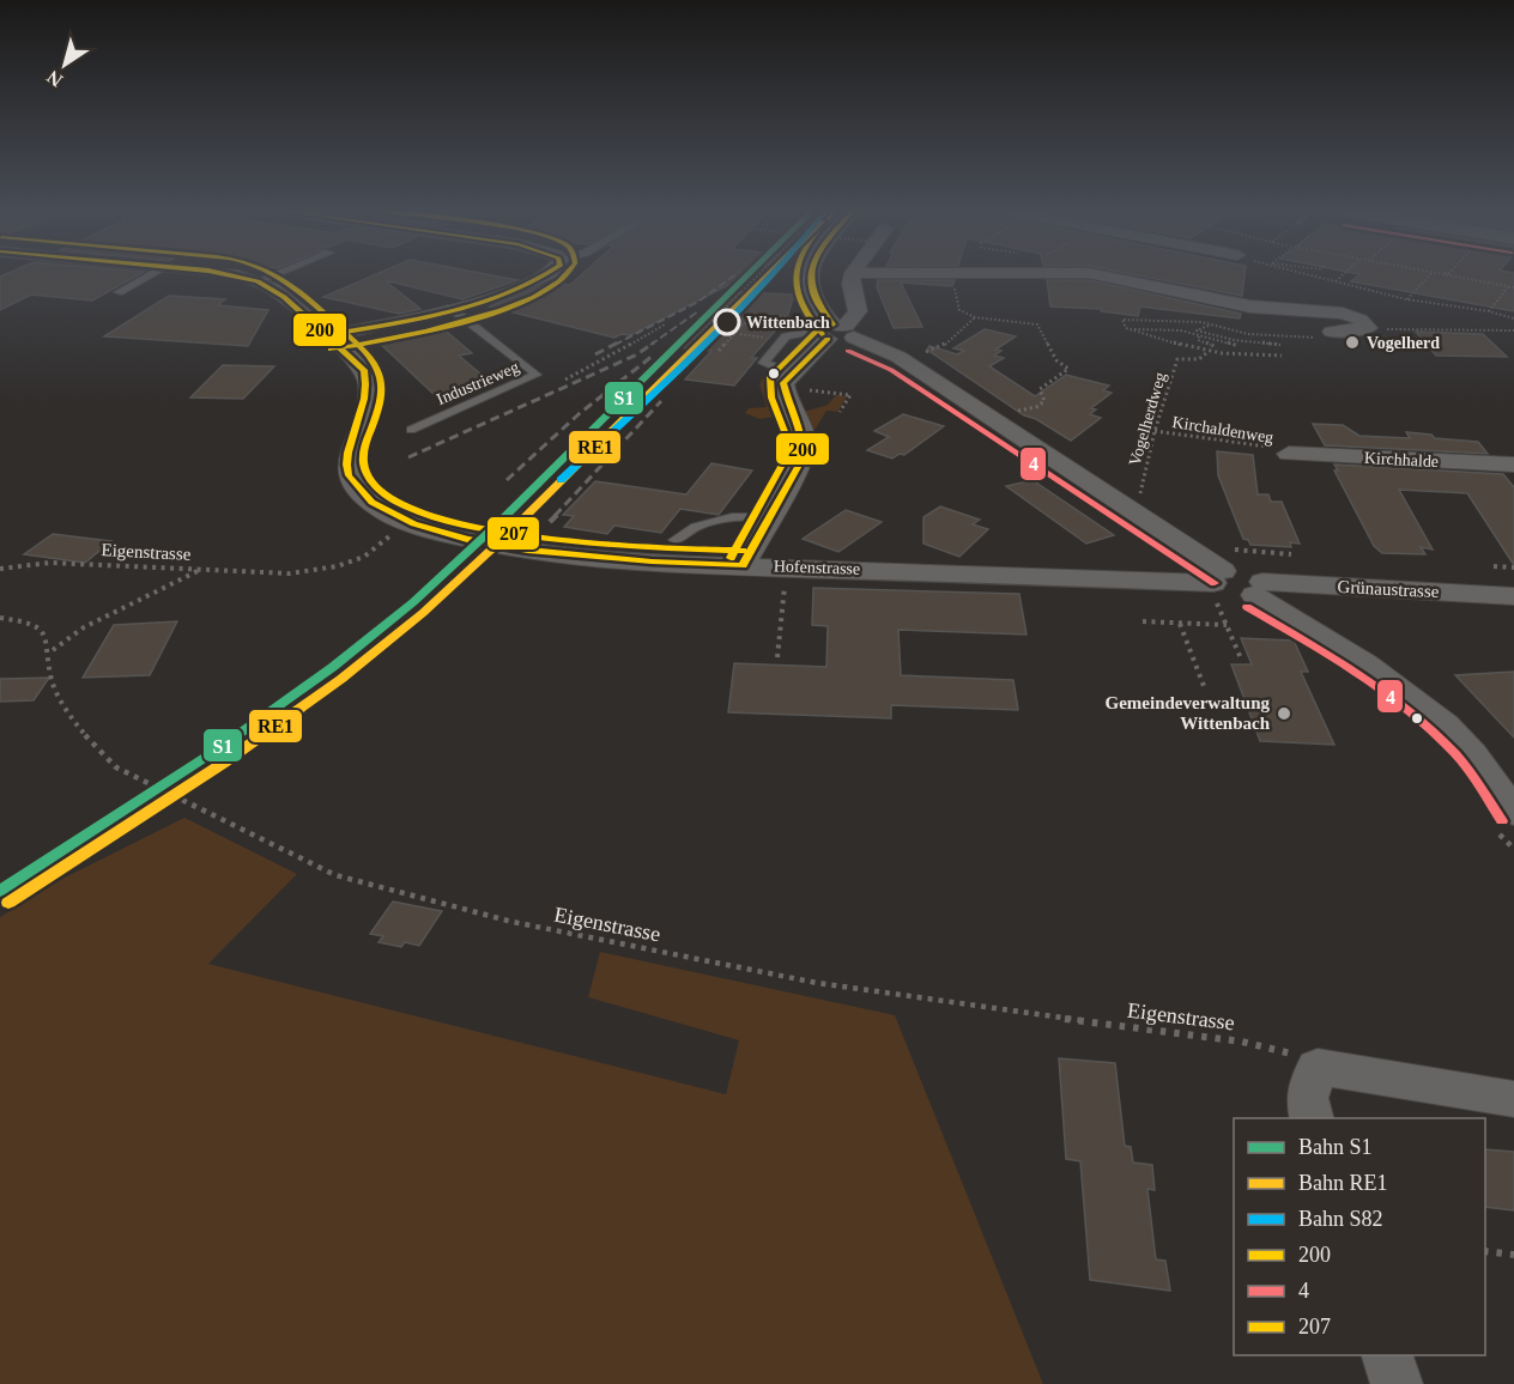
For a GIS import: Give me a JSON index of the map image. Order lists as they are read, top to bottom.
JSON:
{
  "streets": {
    "street": ["Kirchhalde", "Hofenstrasse", "Grünaustrasse"],
    "lane": ["Industrieweg"],
    "path": ["Vogelherdweg", "Kirchaldenweg", "Eigenstrasse"]
  },
  "crossings": [
    ["Vogelherdweg", "Kirchaldenweg"],
    ["Kirchaldenweg", "Kirchhalde"],
    ["Eigenstrasse", "Hofenstrasse"]
  ],
  "places": ["Wittenbach", "Vogelherd", "Gemeindeverwaltung Wittenbach"],
  "lines": [
    "rail line S1",
    "rail line RE1",
    "rail line S82",
    "transit line 200",
    "transit line 207",
    "transit line 4"
  ],
  "legend": [
    "Bahn S1",
    "Bahn RE1",
    "Bahn S82",
    "200",
    "4",
    "207"
  ],
  "north": "bottom left"
}
